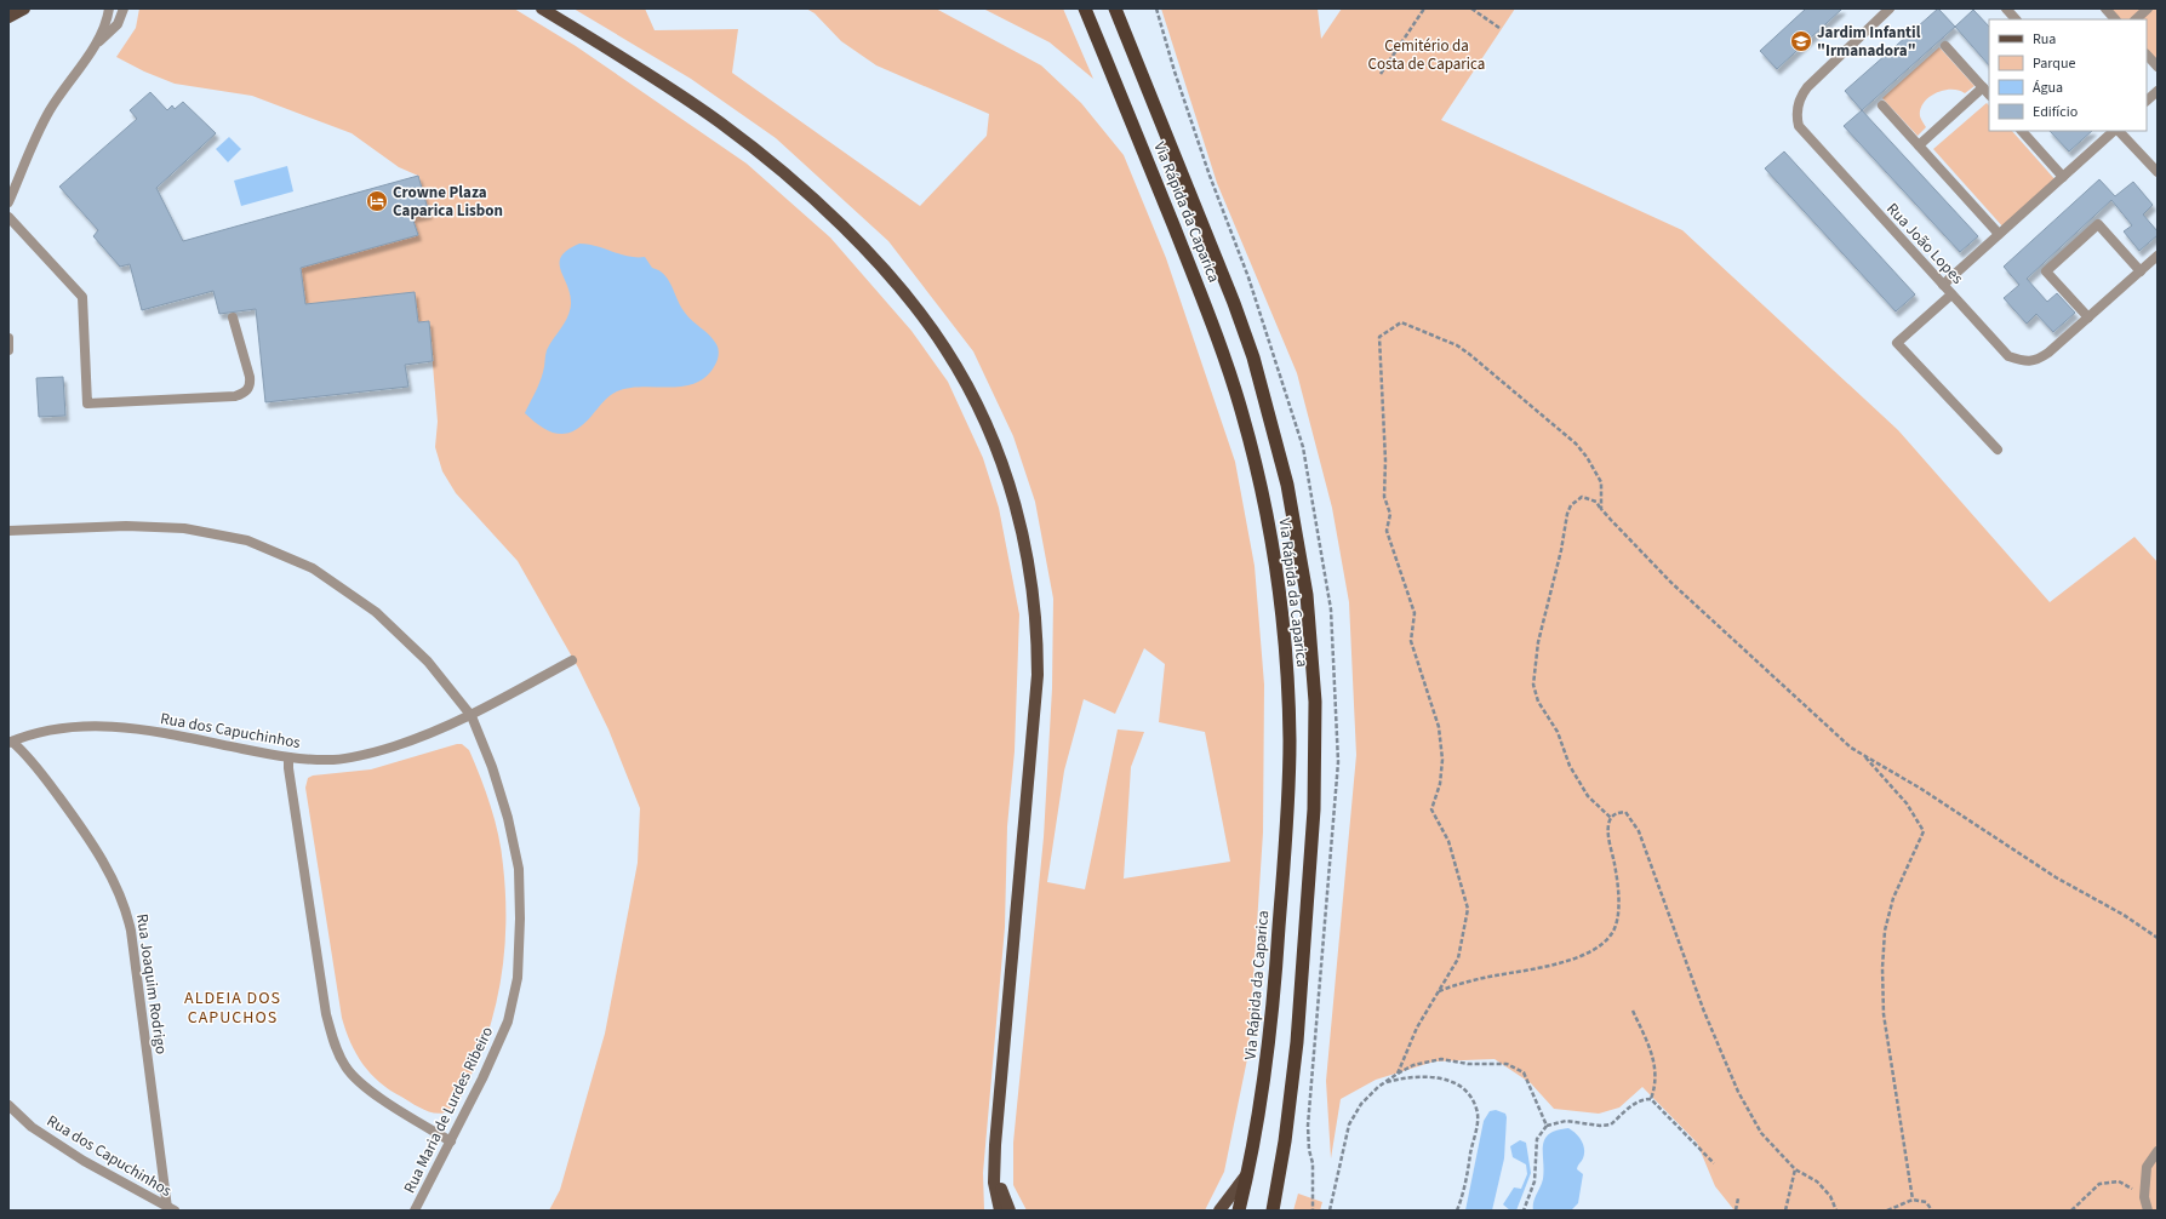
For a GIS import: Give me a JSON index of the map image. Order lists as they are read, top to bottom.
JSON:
{
  "streets": {
    "highway": ["Via Rápida da Caparica"],
    "street": [
      "Rua João Lopes",
      "Rua dos Capuchinhos",
      "Rua Joaquim Rodrigo",
      "Rua Maria de Lurdes Ribeiro"
    ]
  },
  "crossings": [
    ["Rua dos Capuchinhos", "Rua Joaquim Rodrigo"],
    ["Rua dos Capuchinhos", "Rua Maria de Lurdes Ribeiro"]
  ],
  "districts": ["ALDEIA DOS CAPUCHOS"],
  "parks": ["Cemitério da Costa de Caparica"],
  "places": {
    "school or university": ["Jardim Infantil \"Irmanadora\""],
    "hotel": ["Crowne Plaza Caparica Lisbon"]
  },
  "legend": [
    "Rua",
    "Parque",
    "Água",
    "Edifício"
  ]
}
